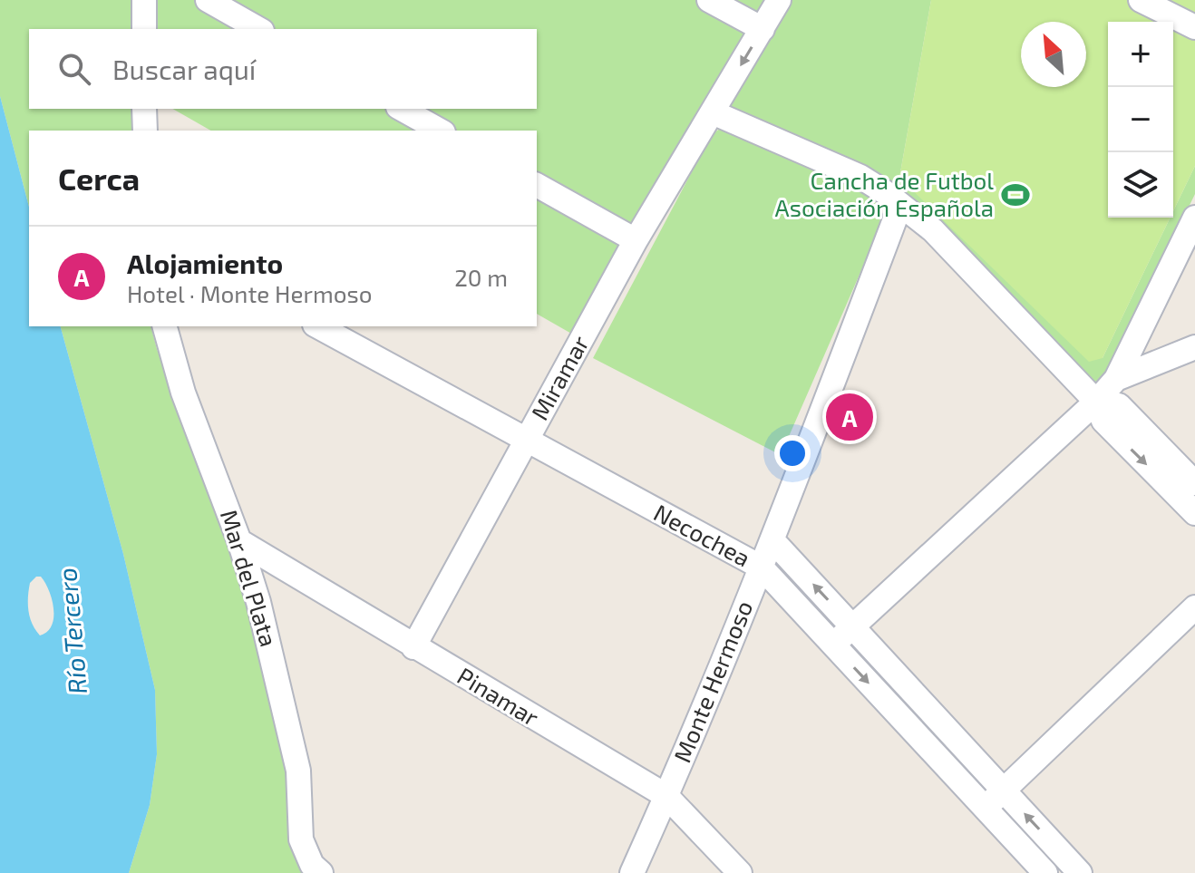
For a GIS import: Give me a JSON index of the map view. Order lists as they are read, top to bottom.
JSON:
{
  "streets": {
    "street": [
      "Miramar",
      "Necochea",
      "Mar del Plata",
      "Monte Hermoso",
      "Pinamar"
    ]
  },
  "crossings": [
    ["Miramar", "Necochea"],
    ["Miramar", "Pinamar"],
    ["Necochea", "Monte Hermoso"],
    ["Mar del Plata", "Pinamar"],
    ["Monte Hermoso", "Pinamar"]
  ],
  "water": ["Río Tercero"],
  "places": {
    "sports": ["Cancha de Futbol Asociación Española"]
  },
  "north": "top left",
  "page": {
    "map_buttons": ["+", "−"],
    "search": "Buscar aquí",
    "heading": "Cerca",
    "list": [
      {
        "mark": "A",
        "name": "Alojamiento",
        "note": "Hotel · Monte Hermoso",
        "value": "20 m"
      }
    ],
    "pins": "A"
  }
}
